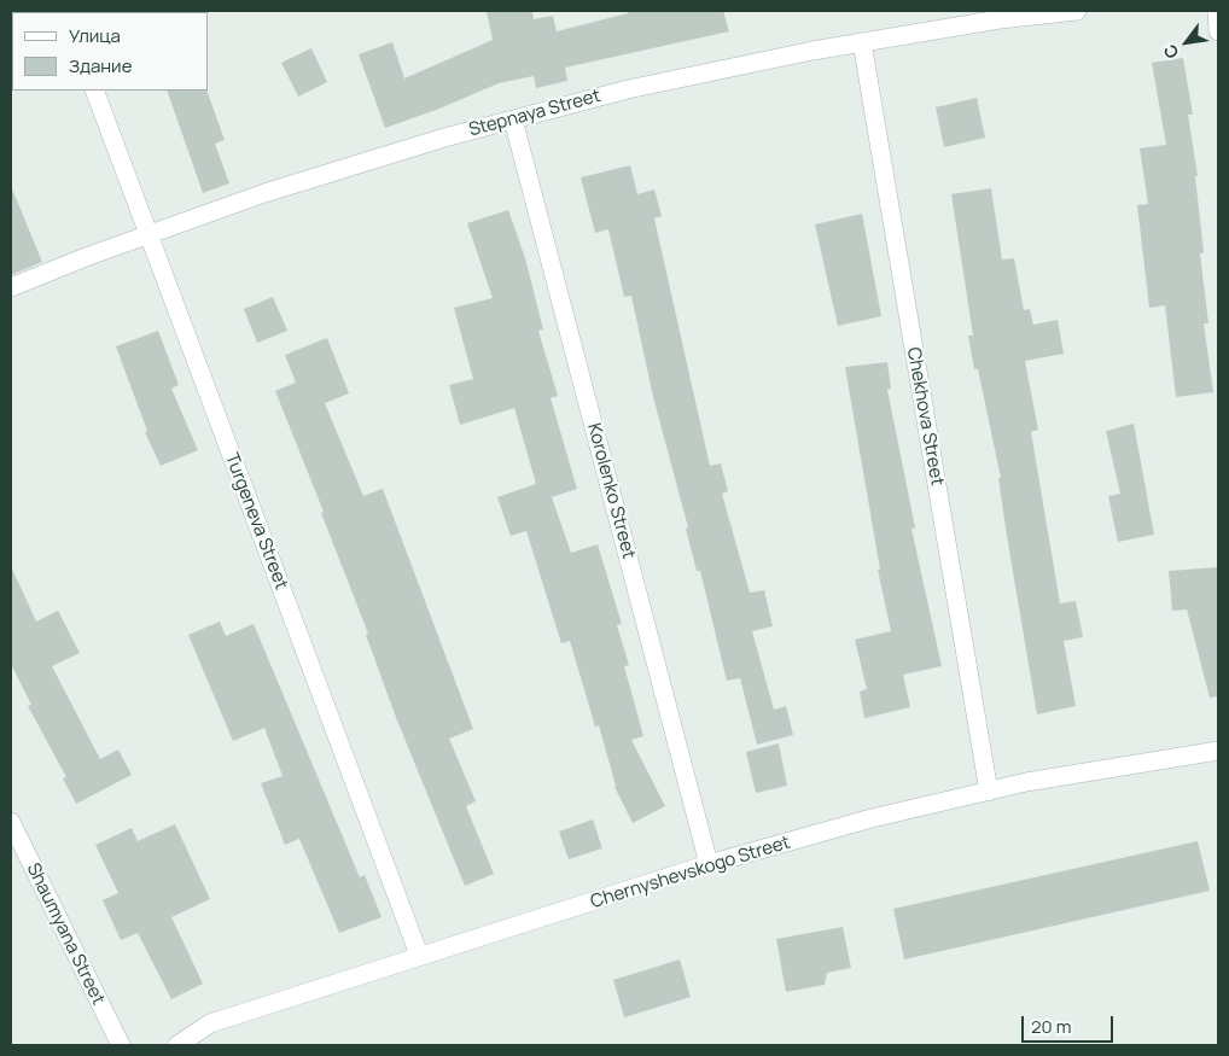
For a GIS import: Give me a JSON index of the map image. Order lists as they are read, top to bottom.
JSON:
{
  "streets": {
    "street": [
      "Stepnaya Street",
      "Chekhova Street",
      "Korolenko Street",
      "Turgeneva Street",
      "Chernyshevskogo Street",
      "Shaumyana Street"
    ]
  },
  "crossings": [
    ["Stepnaya Street", "Chekhova Street"],
    ["Stepnaya Street", "Korolenko Street"],
    ["Stepnaya Street", "Turgeneva Street"],
    ["Chekhova Street", "Chernyshevskogo Street"],
    ["Korolenko Street", "Chernyshevskogo Street"],
    ["Turgeneva Street", "Chernyshevskogo Street"]
  ],
  "legend": ["Улица", "Здание"],
  "scale_bar": "20 m",
  "north": "bottom left"
}
